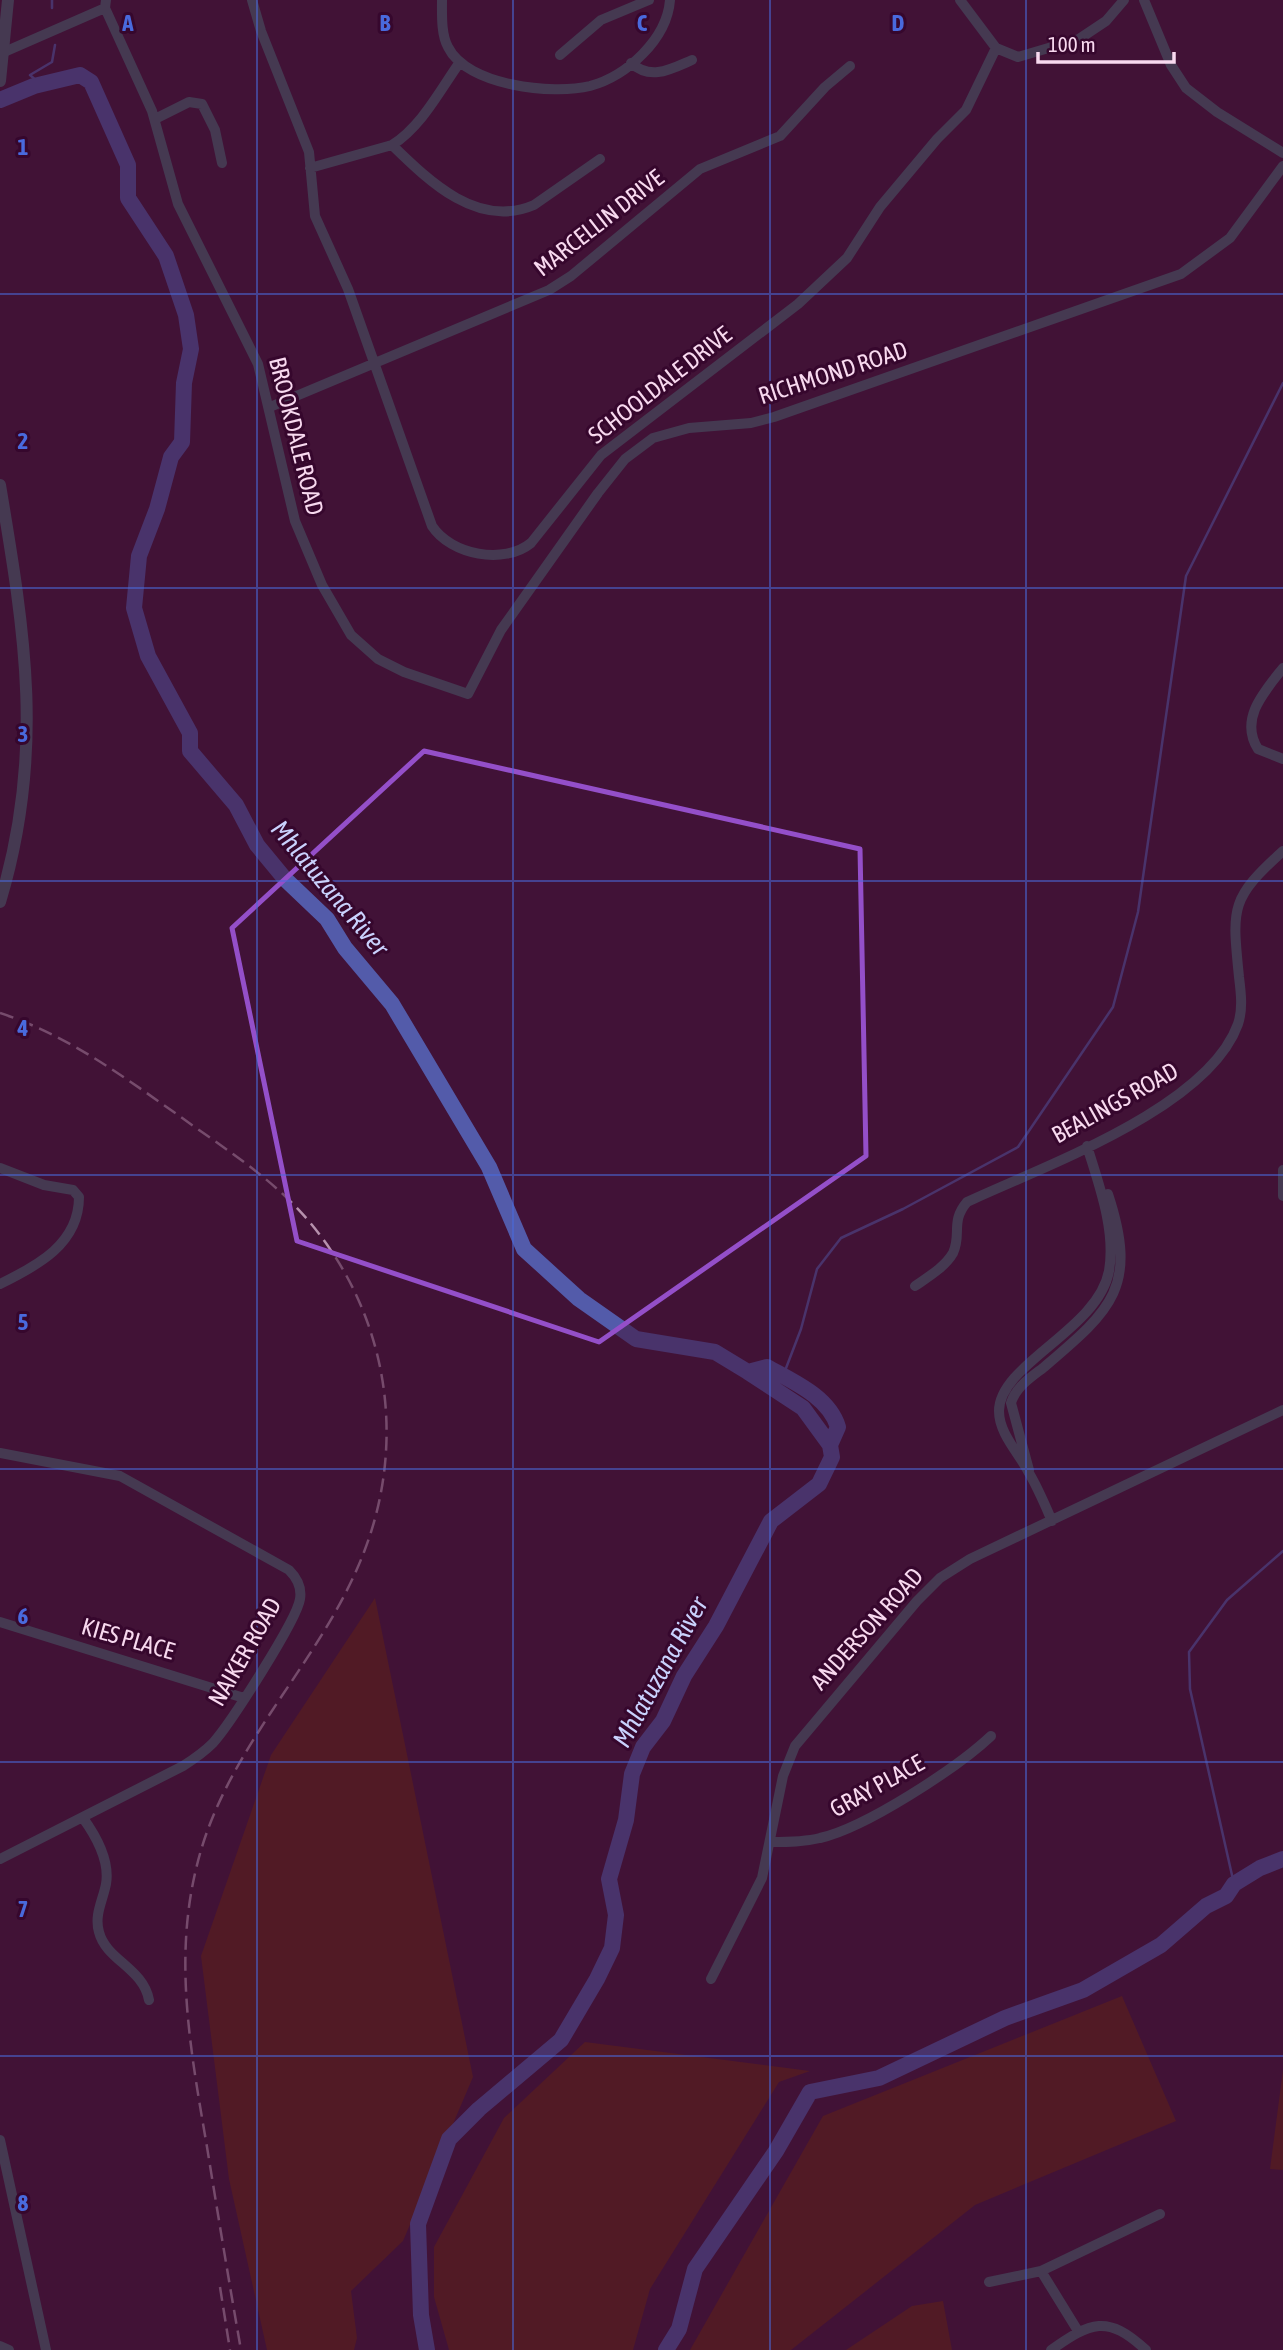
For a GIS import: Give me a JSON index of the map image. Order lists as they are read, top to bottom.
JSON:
{
  "streets": {
    "street": [
      "MARCELLIN DRIVE",
      "RICHMOND ROAD",
      "SCHOOLDALE DRIVE",
      "BROOKDALE ROAD",
      "BEALINGS ROAD",
      "ANDERSON ROAD",
      "KIES PLACE",
      "NAIKER ROAD",
      "GRAY PLACE"
    ]
  },
  "crossings": [
    ["MARCELLIN DRIVE", "SCHOOLDALE DRIVE"],
    ["MARCELLIN DRIVE", "BROOKDALE ROAD"],
    ["RICHMOND ROAD", "BROOKDALE ROAD"],
    ["ANDERSON ROAD", "GRAY PLACE"],
    ["KIES PLACE", "NAIKER ROAD"]
  ],
  "water": ["Mhlatuzana River"],
  "scale_bar": "100 m",
  "grid": {
    "columns": [
      "A",
      "B",
      "C",
      "D"
    ],
    "rows": [
      "1",
      "2",
      "3",
      "4",
      "5",
      "6",
      "7",
      "8"
    ]
  }
}
